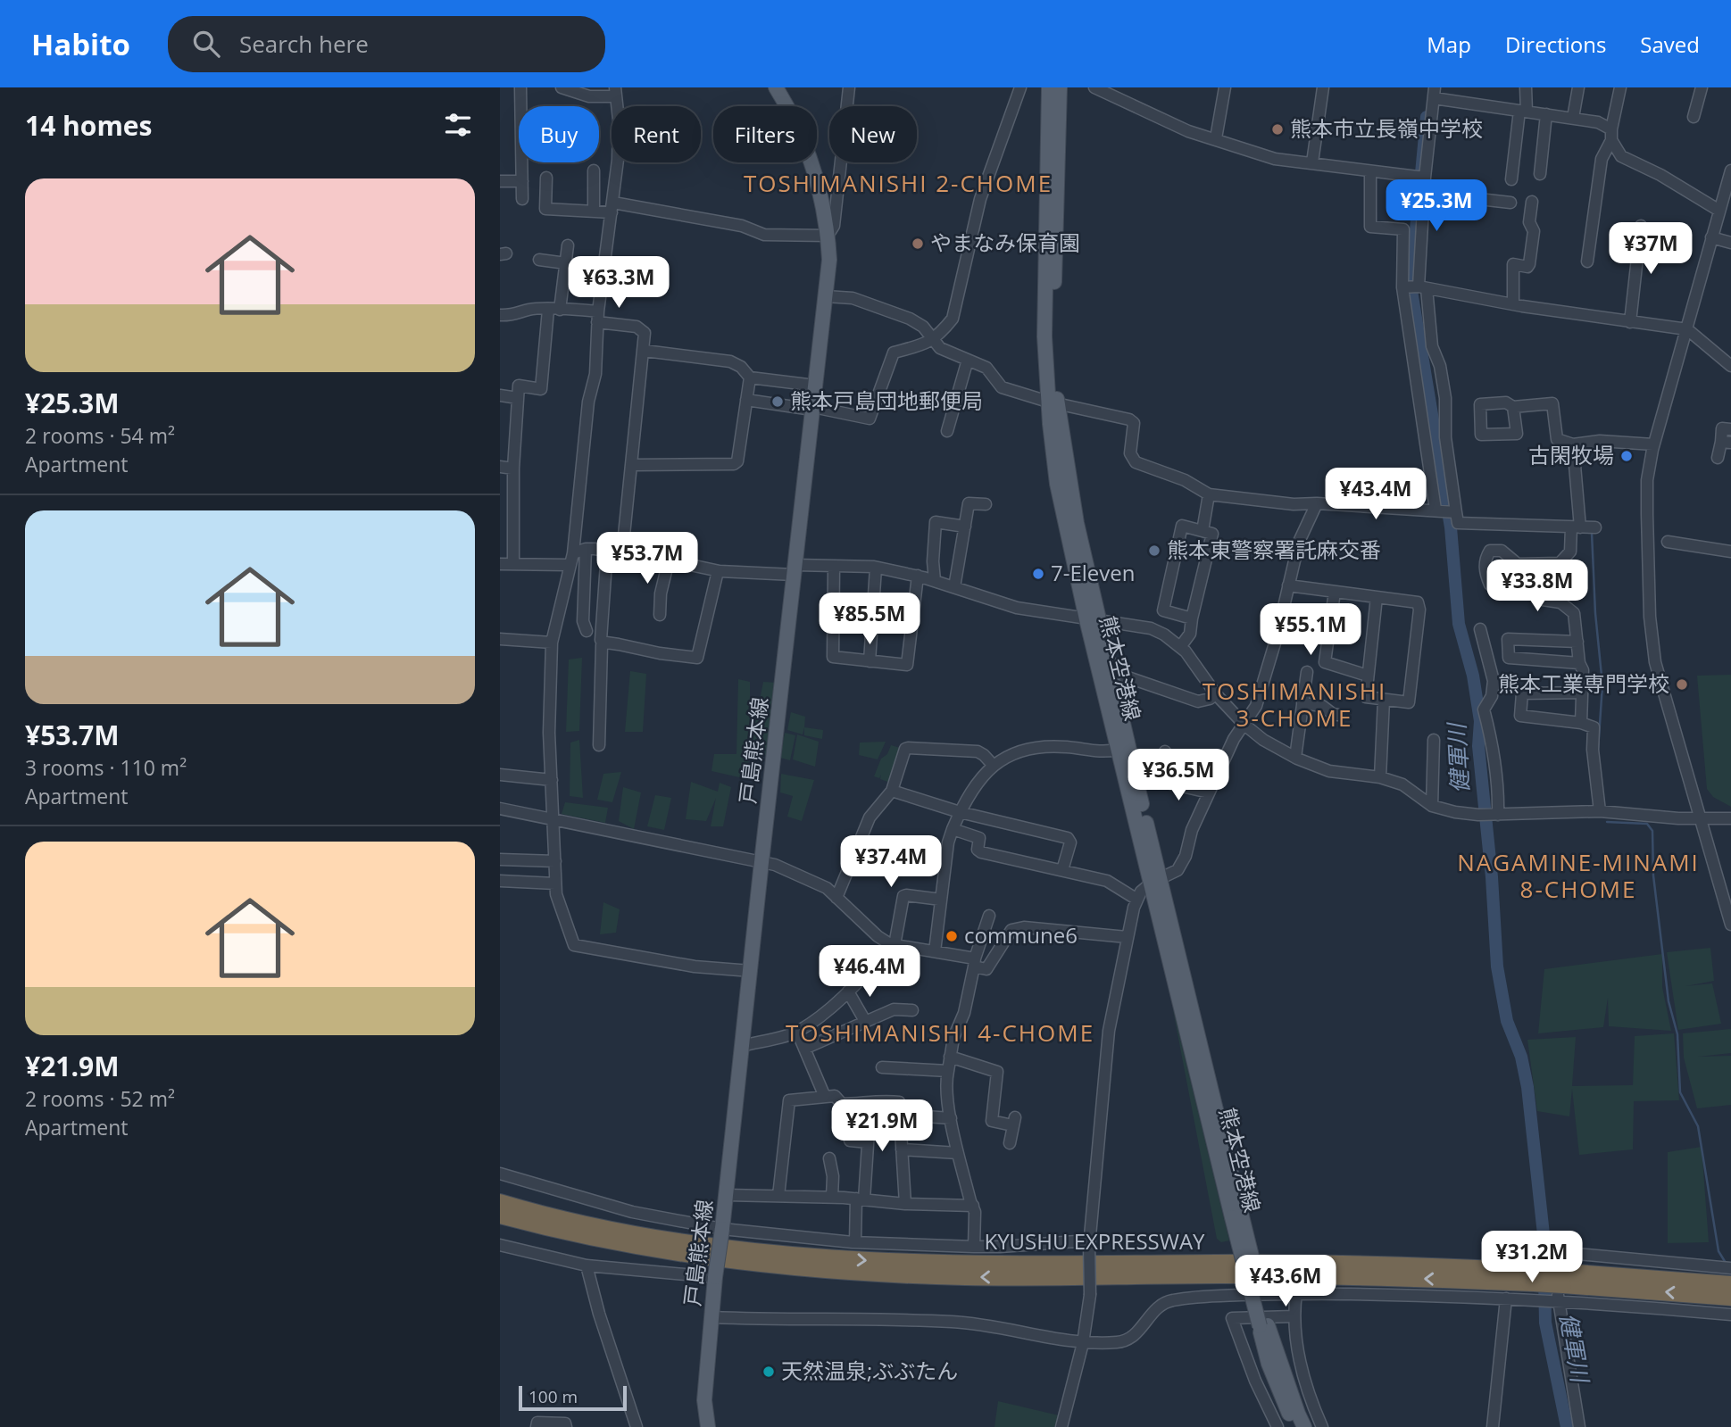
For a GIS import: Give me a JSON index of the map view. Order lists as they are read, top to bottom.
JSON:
{
  "streets": {
    "highway": ["KYUSHU EXPRESSWAY"],
    "main road": ["熊本空港線", "戸島熊本線"]
  },
  "districts": [
    "TOSHIMANISHI 2-CHOME",
    "TOSHIMANISHI 3-CHOME",
    "NAGAMINE-MINAMI 8-CHOME",
    "TOSHIMANISHI 4-CHOME"
  ],
  "water": ["健軍川"],
  "places": [
    "熊本市立長嶺中学校",
    "やまなみ保育園",
    "熊本戸島団地郵便局",
    "古閑牧場",
    "熊本東警察署託麻交番",
    "7-Eleven",
    "熊本工業専門学校",
    "commune6",
    "天然温泉;ぶぶたん"
  ],
  "scale_bar": "100 m",
  "page": {
    "header": "Habito",
    "search": "Search here",
    "nav": ["Map", "Directions", "Saved"],
    "heading": "14 homes",
    "chip": [
      "Buy",
      "Rent",
      "Filters",
      "New"
    ],
    "list": [
      {
        "name": "¥25.3M",
        "note": "2 rooms · 54 m² · Apartment"
      },
      {
        "name": "¥53.7M",
        "note": "3 rooms · 110 m² · Apartment"
      },
      {
        "name": "¥21.9M",
        "note": "2 rooms · 52 m² · Apartment"
      }
    ],
    "price": [
      "¥25.3M",
      "¥37M",
      "¥63.3M",
      "¥43.4M",
      "¥53.7M",
      "¥33.8M",
      "¥85.5M",
      "¥55.1M",
      "¥36.5M",
      "¥37.4M",
      "¥46.4M",
      "¥21.9M",
      "¥31.2M",
      "¥43.6M"
    ],
    "scale": "100 m"
  }
}
